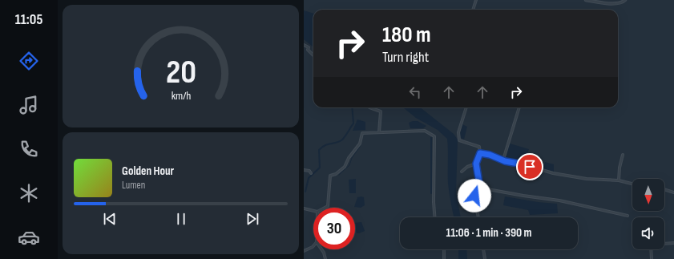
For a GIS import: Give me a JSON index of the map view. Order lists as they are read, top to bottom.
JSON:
{
  "north": "bottom",
  "page": {
    "tabs": "11:05",
    "turn": ["180 m", "Turn right"],
    "song": ["Golden Hour", "Lumen"],
    "limit": "30",
    "trip": "11:06 · 1 min · 390 m",
    "gauge": ["20", "km/h"]
  }
}
